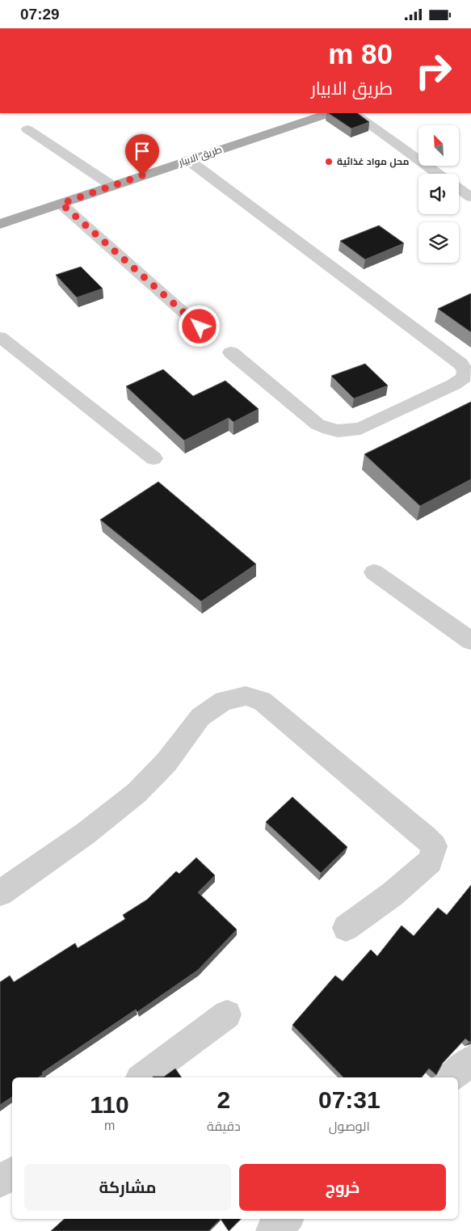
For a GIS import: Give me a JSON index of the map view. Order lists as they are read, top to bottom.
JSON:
{
  "streets": {
    "main road": ["طريق الابيار"]
  },
  "places": ["محل مواد غذائية"],
  "north": "top left",
  "page": {
    "status": "07:29",
    "turn": ["80 m", "طريق الابيار"],
    "eta": [
      "07:31",
      "الوصول",
      "2",
      "دقيقة",
      "110",
      "m"
    ],
    "buttons": ["خروج", "مشاركة"]
  }
}
